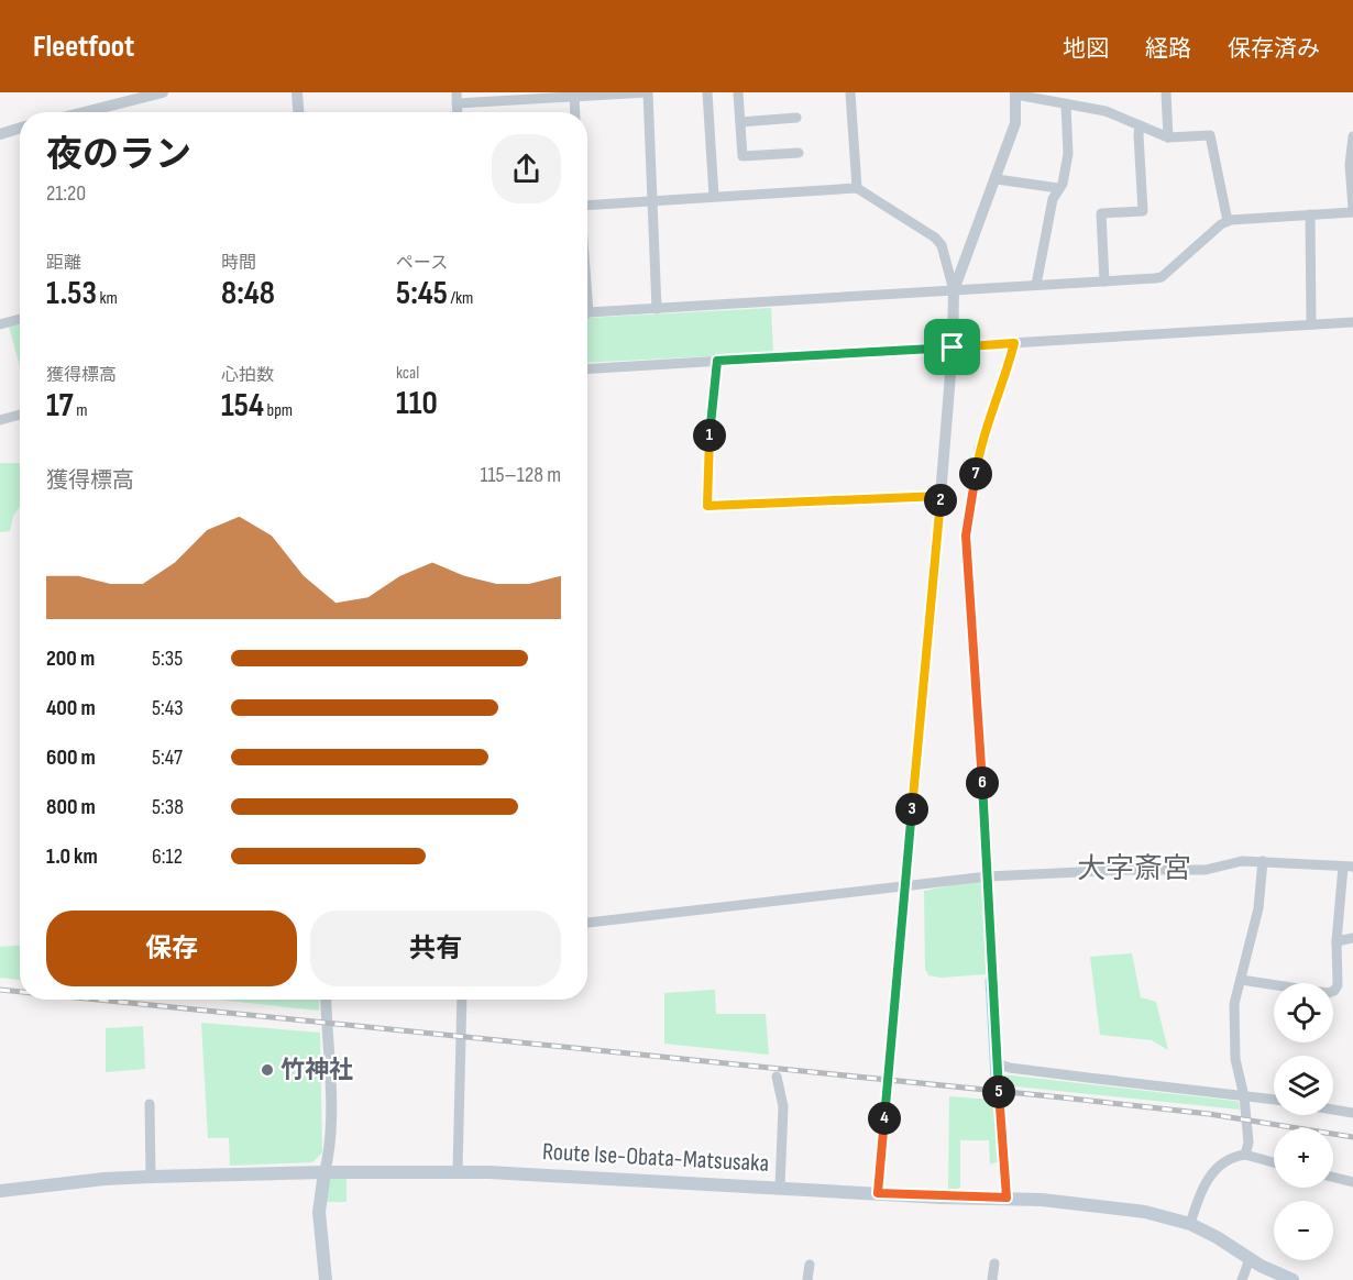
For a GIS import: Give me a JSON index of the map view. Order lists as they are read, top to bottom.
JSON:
{
  "streets": {
    "main road": ["Route Ise-Obata-Matsusaka"]
  },
  "districts": ["大字斎宮"],
  "places": ["竹神社"],
  "page": {
    "header": "Fleetfoot",
    "nav": ["地図", "経路", "保存済み"],
    "heading": ["夜のラン", "21:20"],
    "stats": [
      ["距離", "1.53 km"],
      ["時間", "8:48"],
      ["ペース", "5:45 /km"],
      ["獲得標高", "17 m"],
      ["心拍数", "154 bpm"],
      ["kcal", "110"]
    ],
    "pins": [
      "1",
      "7",
      "2",
      "6",
      "3",
      "5",
      "4"
    ],
    "chart": ["獲得標高", "115–128 m"],
    "list": [
      {
        "name": "200 m",
        "note": "5:35"
      },
      {
        "name": "400 m",
        "note": "5:43"
      },
      {
        "name": "600 m",
        "note": "5:47"
      },
      {
        "name": "800 m",
        "note": "5:38"
      },
      {
        "name": "1.0 km",
        "note": "6:12"
      }
    ],
    "buttons": ["保存", "共有"],
    "map_buttons": ["+", "−"]
  }
}
